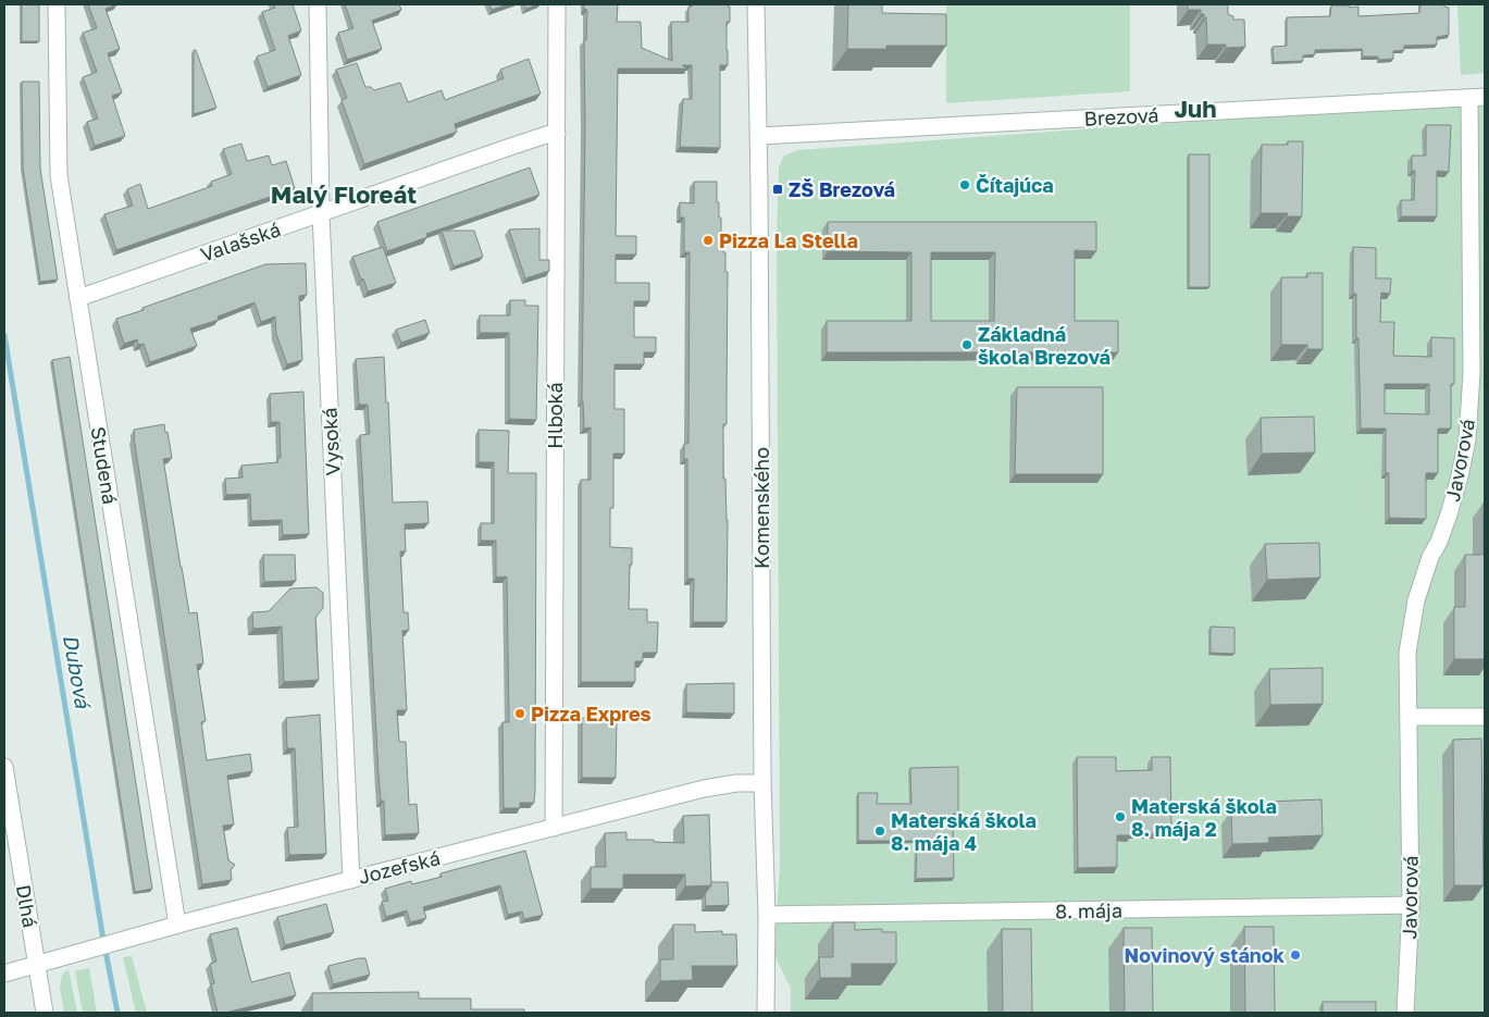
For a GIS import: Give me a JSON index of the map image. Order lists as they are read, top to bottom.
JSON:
{
  "streets": {
    "street": [
      "Brezová",
      "Valašská",
      "Hlboká",
      "Vysoká",
      "Javorová",
      "Studená",
      "Komenského",
      "Jozefská",
      "Dlhá",
      "8. mája"
    ]
  },
  "crossings": [
    ["Brezová", "Javorová"],
    ["Brezová", "Komenského"],
    ["Valašská", "Hlboká"],
    ["Valašská", "Vysoká"],
    ["Valašská", "Studená"],
    ["Hlboká", "Jozefská"],
    ["Vysoká", "Jozefská"],
    ["Javorová", "8. mája"],
    ["Studená", "Jozefská"],
    ["Komenského", "Jozefská"],
    ["Komenského", "8. mája"],
    ["Jozefská", "Dlhá"]
  ],
  "districts": ["Juh", "Malý Floreát"],
  "water": ["Dubová"],
  "places": {
    "other": [
      "Čítajúca",
      "Pizza La Stella",
      "Základná škola Brezová",
      "Pizza Expres",
      "Materská škola 8. mája 2",
      "Materská škola 8. mája 4",
      "Novinový stánok"
    ],
    "transit": ["ZŠ Brezová"]
  }
}
